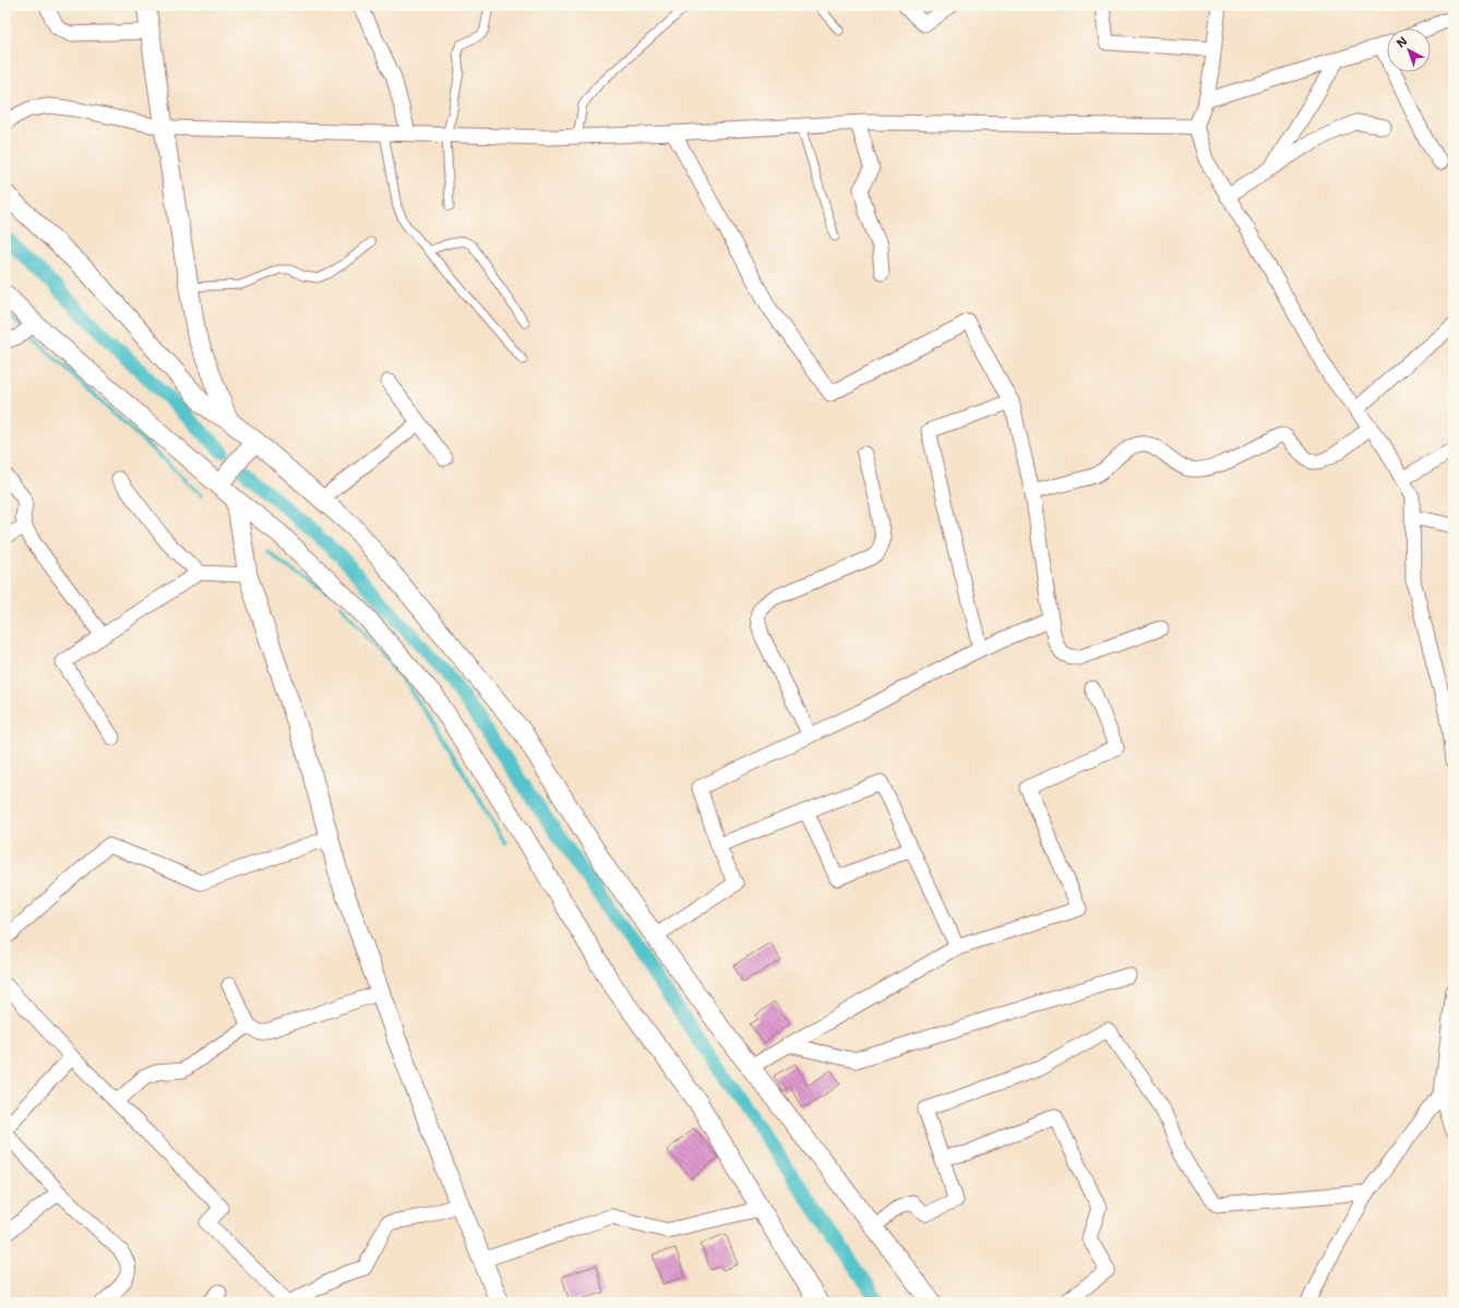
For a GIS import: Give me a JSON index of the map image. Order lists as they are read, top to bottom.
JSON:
{
  "north": "top left"
}
